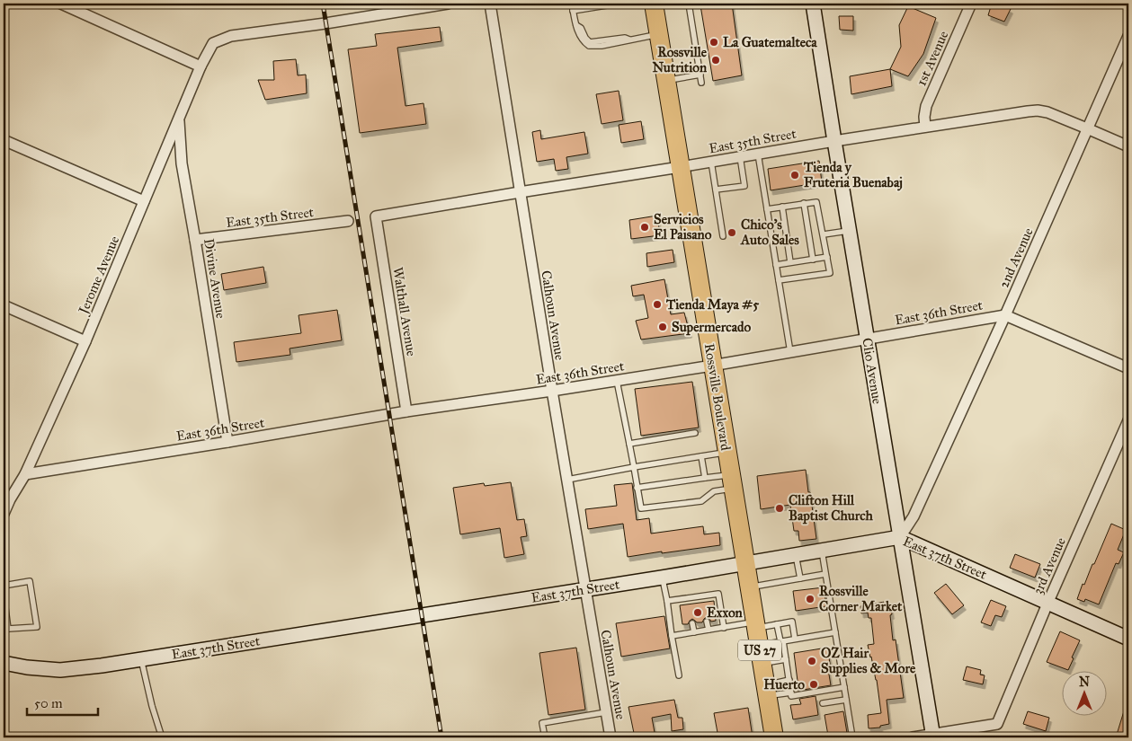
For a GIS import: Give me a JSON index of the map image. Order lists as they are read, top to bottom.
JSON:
{
  "streets": {
    "highway": ["Rossville Boulevard", "US 27"],
    "main road": ["Clio Avenue", "East 37th Street"],
    "street": [
      "1st Avenue",
      "East 35th Street",
      "2nd Avenue",
      "Jerome Avenue",
      "Divine Avenue",
      "Walthall Avenue",
      "East 36th Street",
      "Calhoun Avenue",
      "3rd Avenue"
    ]
  },
  "crossings": [
    ["1st Avenue", "East 35th Street"],
    ["East 35th Street", "2nd Avenue"],
    ["East 35th Street", "Divine Avenue"],
    ["East 35th Street", "Walthall Avenue"],
    ["East 35th Street", "Calhoun Avenue"],
    ["East 35th Street", "Clio Avenue"],
    ["East 35th Street", "Rossville Boulevard"],
    ["2nd Avenue", "East 36th Street"],
    ["2nd Avenue", "Clio Avenue"],
    ["2nd Avenue", "East 37th Street"],
    ["Jerome Avenue", "Divine Avenue"],
    ["Jerome Avenue", "East 36th Street"],
    ["Divine Avenue", "East 36th Street"],
    ["Walthall Avenue", "East 36th Street"],
    ["East 36th Street", "Calhoun Avenue"],
    ["East 36th Street", "Clio Avenue"],
    ["East 36th Street", "Rossville Boulevard"],
    ["Calhoun Avenue", "East 37th Street"],
    ["Clio Avenue", "East 37th Street"],
    ["Clio Avenue", "3rd Avenue"],
    ["Rossville Boulevard", "East 37th Street"],
    ["East 37th Street", "3rd Avenue"]
  ],
  "places": [
    "La Guatemalteca",
    "Rossville Nutrition",
    "Tienda y Fruteria Buenabaj",
    "Servicios El Paisano",
    "Chico's Auto Sales",
    "Tienda Maya #5",
    "Supermercado",
    "Clifton Hill Baptist Church",
    "Rossville Corner Market",
    "Exxon",
    "OZ Hair Supplies & More",
    "Huerto"
  ],
  "scale_bar": "50 m",
  "north": "top"
}
